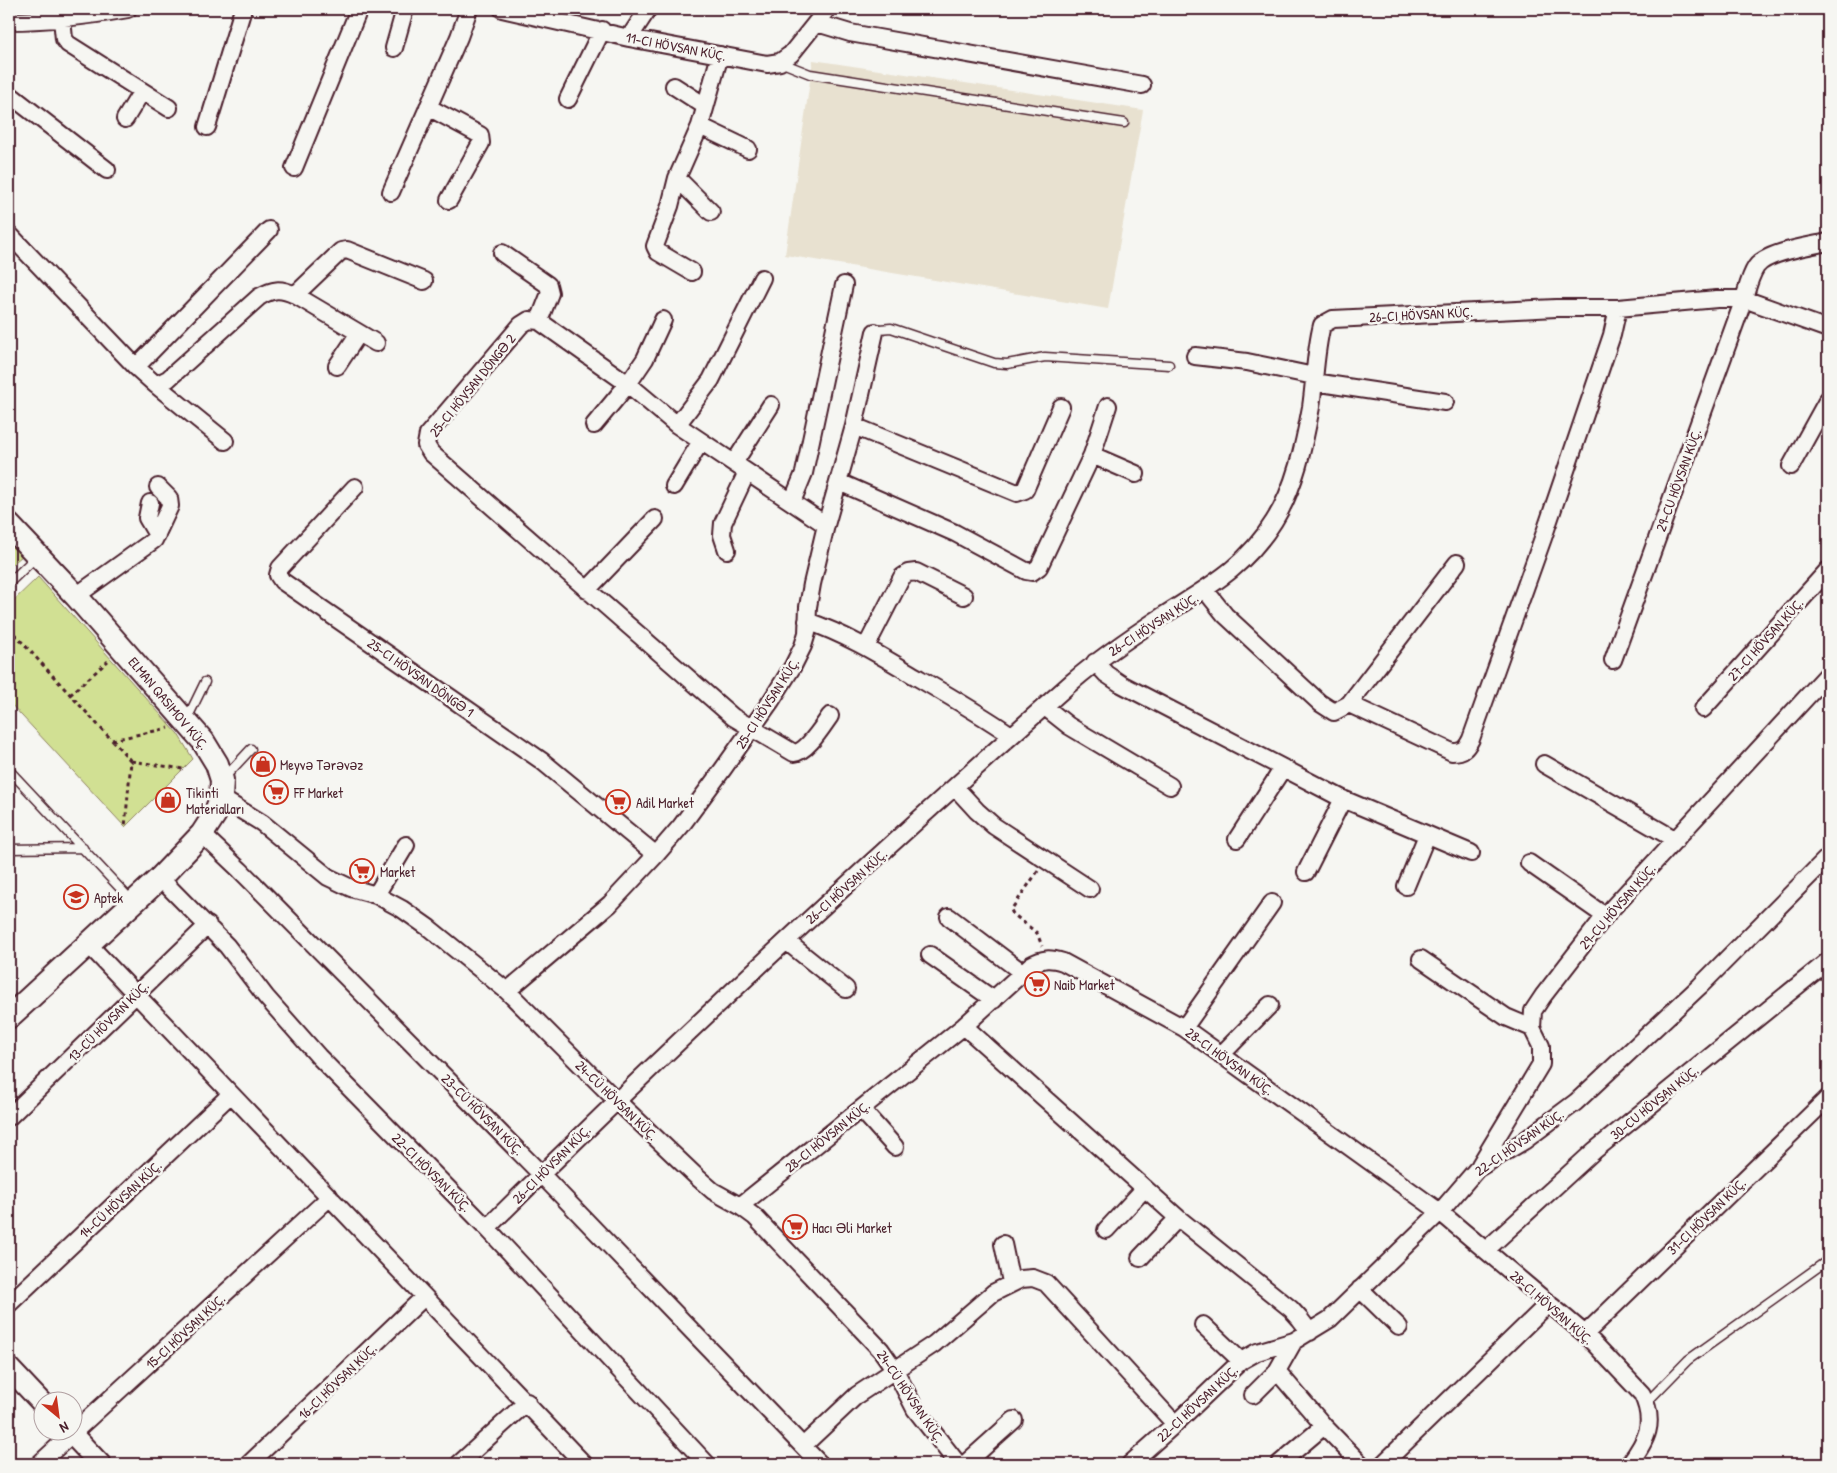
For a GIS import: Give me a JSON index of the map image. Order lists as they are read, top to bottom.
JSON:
{
  "streets": {
    "street": [
      "11-CI HÖVSAN KÜÇ.",
      "25-CI HÖVSAN DÖNGƏ 2",
      "29-CU HÖVSAN KÜÇ.",
      "27-CI HÖVSAN KÜÇ.",
      "25-CI HÖVSAN DÖNGƏ 1",
      "25-CI HÖVSAN KÜÇ.",
      "13-CÜ HÖVSAN KÜÇ.",
      "28-CI HÖVSAN KÜÇ.",
      "24-CÜ HÖVSAN KÜÇ.",
      "30-CU HÖVSAN KÜÇ.",
      "23-CÜ HÖVSAN KÜÇ.",
      "22-CI HÖVSAN KÜÇ.",
      "14-CÜ HÖVSAN KÜÇ.",
      "31-CI HÖVSAN KÜÇ.",
      "15-CI HÖVSAN KÜÇ."
    ]
  },
  "crossings": [
    ["25-CI HÖVSAN DÖNGƏ 2", "25-CI HÖVSAN KÜÇ."],
    ["25-CI HÖVSAN DÖNGƏ 1", "25-CI HÖVSAN KÜÇ."],
    ["25-CI HÖVSAN KÜÇ.", "24-CÜ HÖVSAN KÜÇ."],
    ["13-CÜ HÖVSAN KÜÇ.", "22-CI HÖVSAN KÜÇ."],
    ["28-CI HÖVSAN KÜÇ.", "24-CÜ HÖVSAN KÜÇ."],
    ["28-CI HÖVSAN KÜÇ.", "30-CU HÖVSAN KÜÇ."],
    ["28-CI HÖVSAN KÜÇ.", "22-CI HÖVSAN KÜÇ."],
    ["28-CI HÖVSAN KÜÇ.", "31-CI HÖVSAN KÜÇ."]
  ],
  "places": {
    "shop": ["Meyvə Tərəvəz", "Tikinti Materialları"],
    "supermarket": [
      "FF Market",
      "Adil Market",
      "Market",
      "Naib Market",
      "Hacı Əli Market"
    ],
    "school or university": ["Aptek"]
  },
  "north": "bottom right"
}
